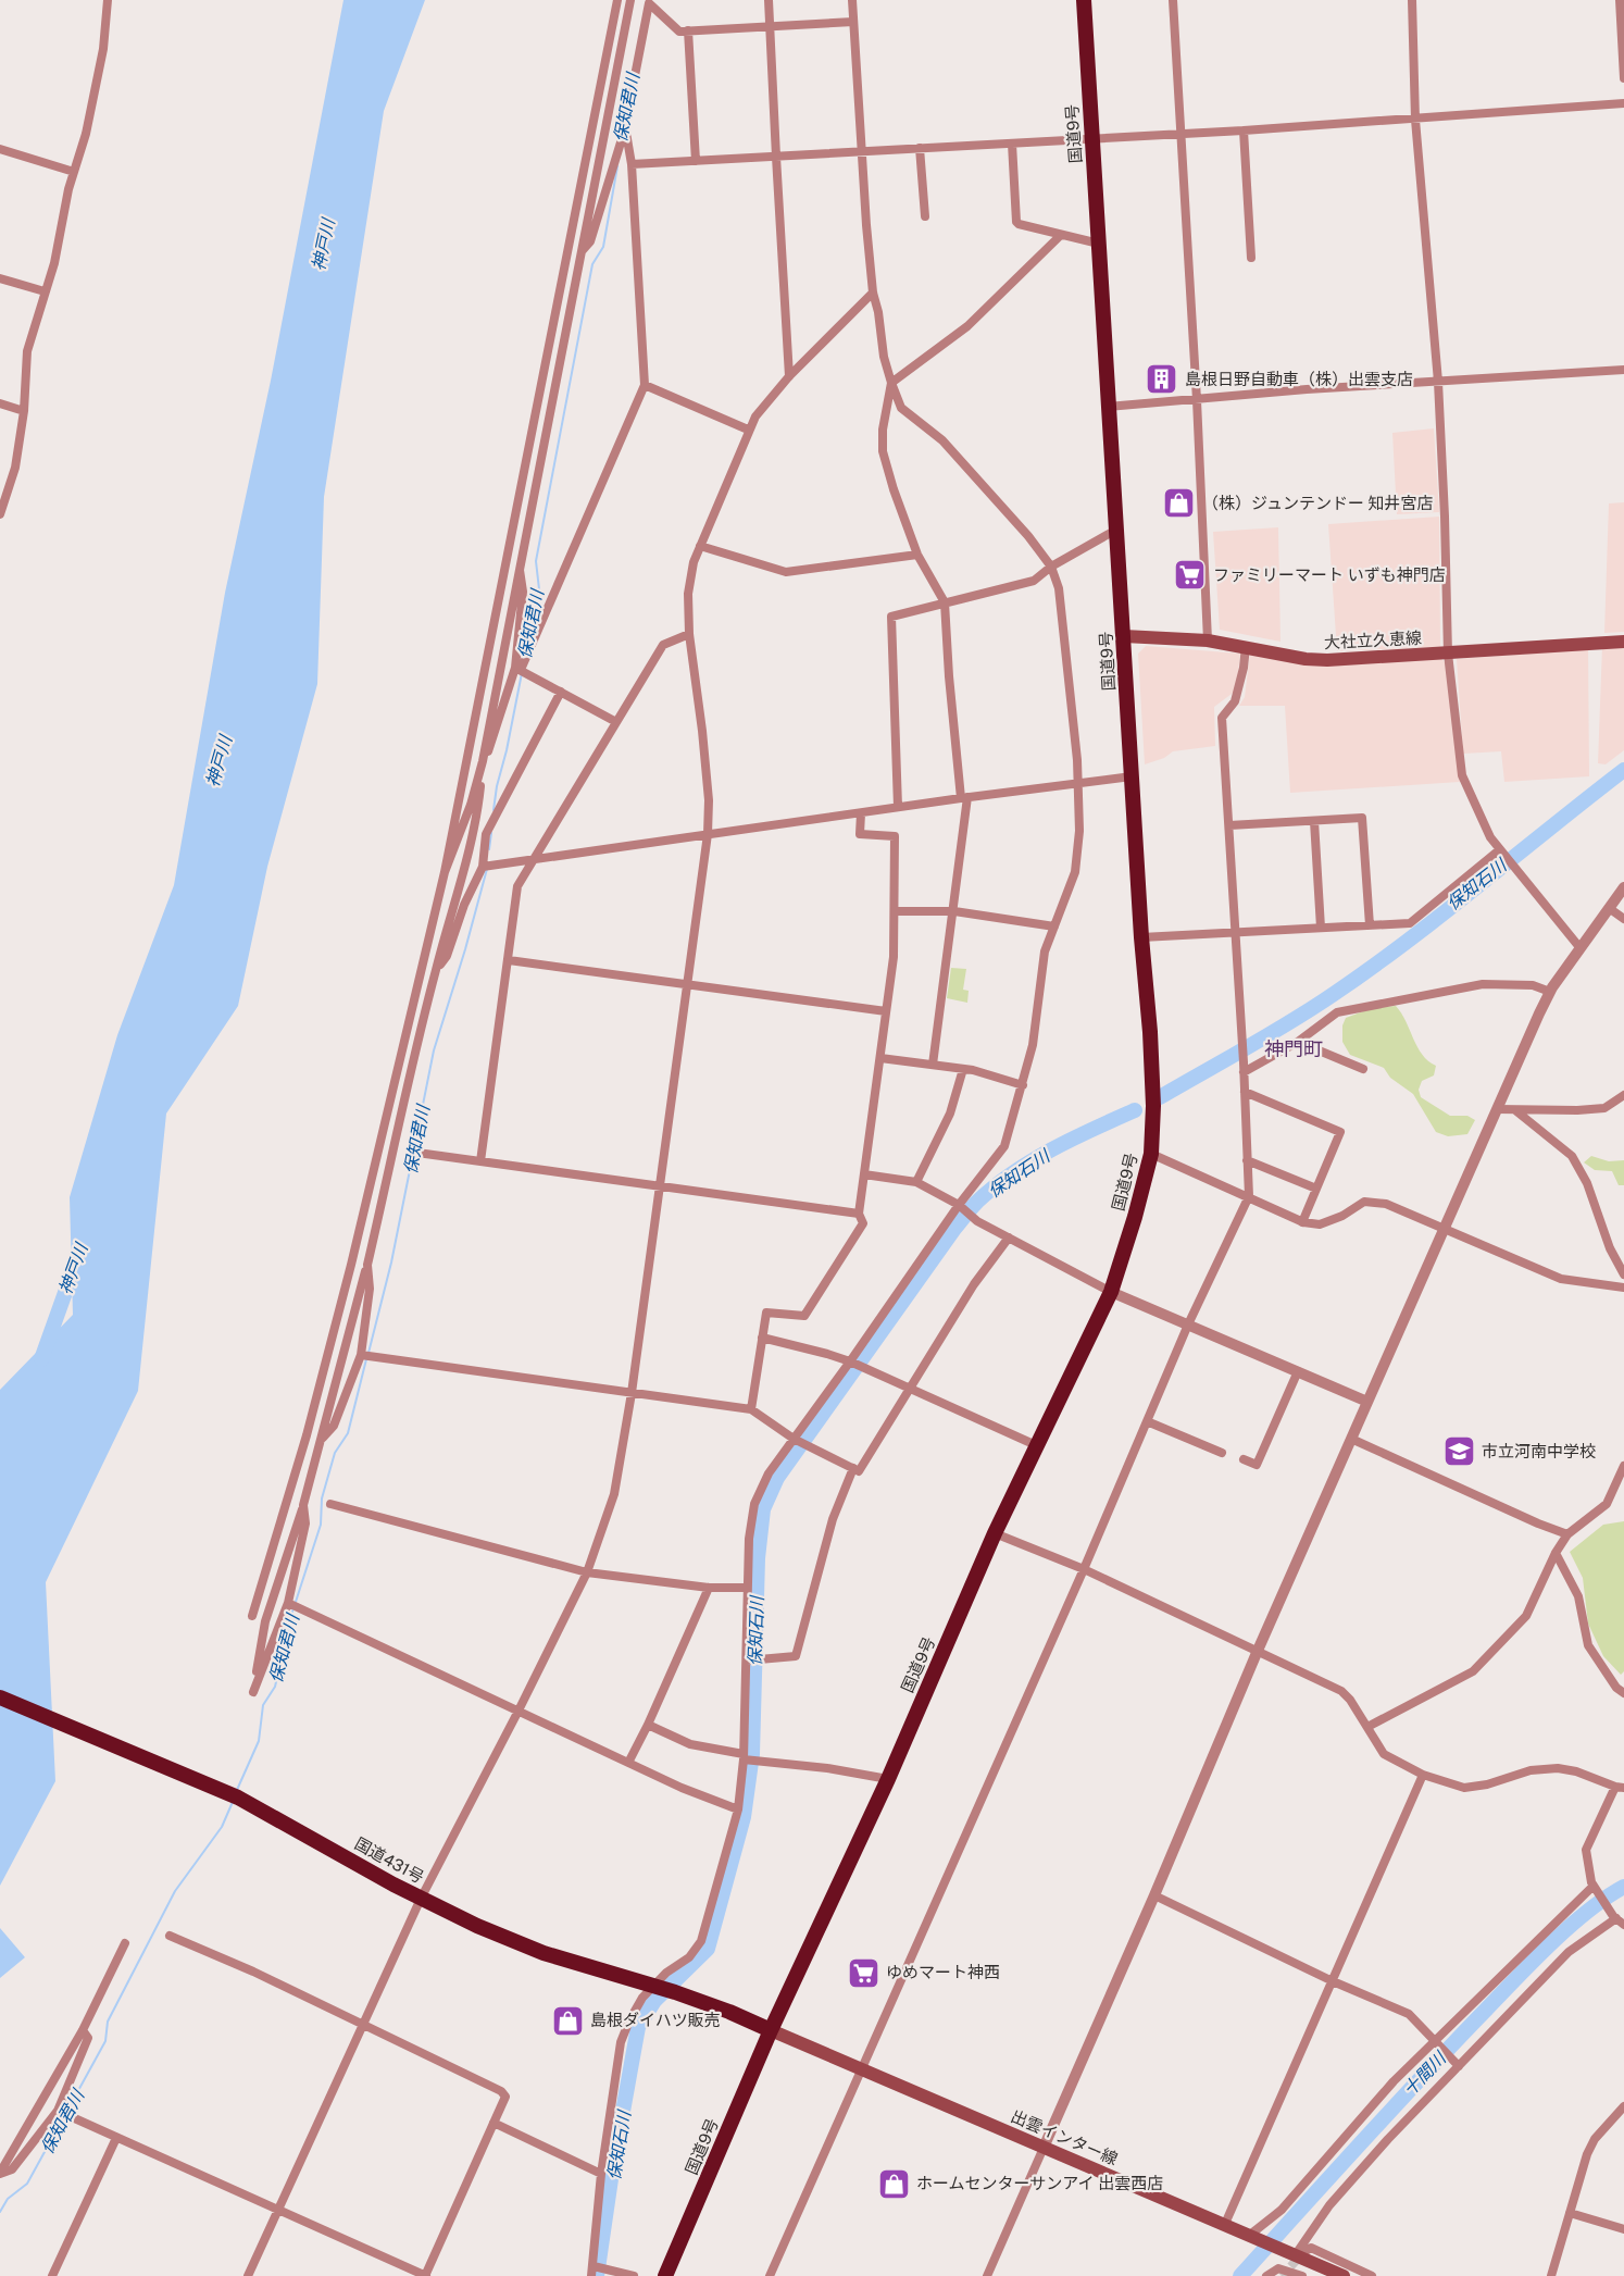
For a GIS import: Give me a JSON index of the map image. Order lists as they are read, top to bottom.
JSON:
{
  "streets": {
    "highway": ["国道9号", "国道431号"],
    "main road": ["大社立久恵線", "出雲インター線"]
  },
  "crossings": [
    ["国道9号", "大社立久恵線"],
    ["国道9号", "国道431号"],
    ["国道9号", "出雲インター線"],
    ["国道431号", "出雲インター線"]
  ],
  "districts": ["神門町"],
  "water": [
    "保知君川",
    "神戸川",
    "保知石川",
    "十間川"
  ],
  "places": {
    "building": ["島根日野自動車（株）出雲支店"],
    "shop": ["（株）ジュンテンドー 知井宮店", "島根ダイハツ販売", "ホームセンターサンアイ 出雲西店"],
    "supermarket": ["ファミリーマート いずも神門店", "ゆめマート神西"],
    "school or university": ["市立河南中学校"]
  }
}
